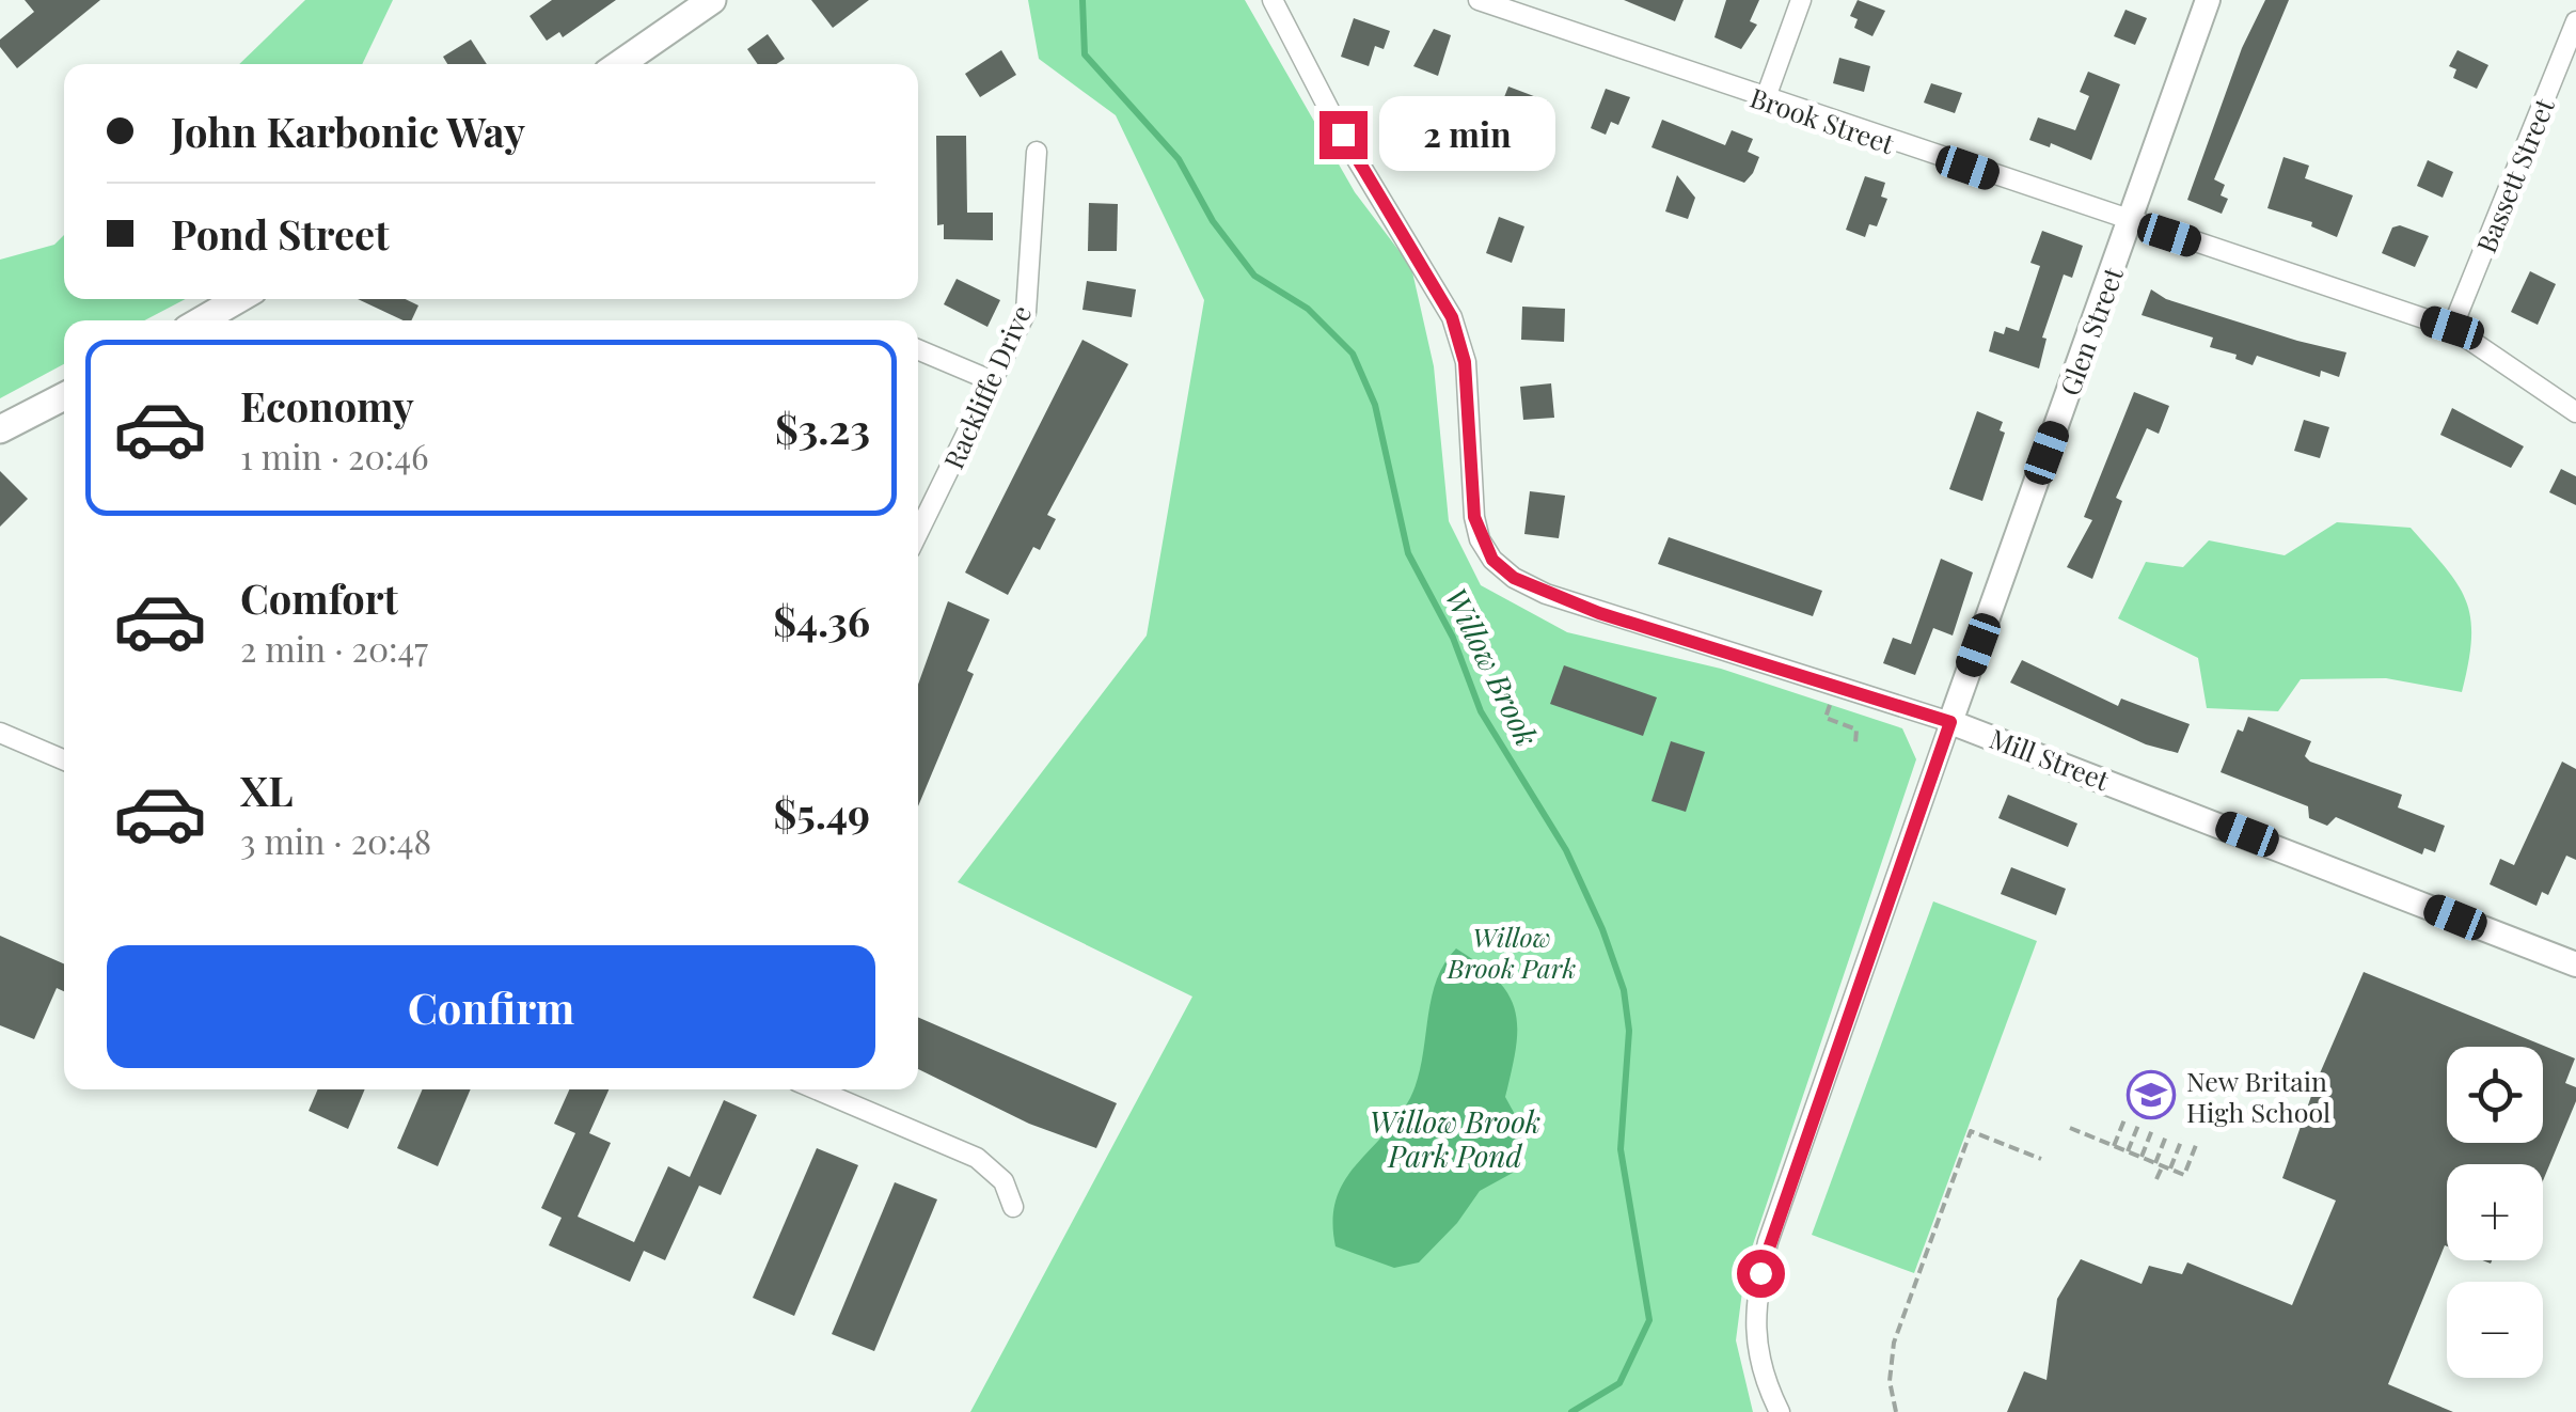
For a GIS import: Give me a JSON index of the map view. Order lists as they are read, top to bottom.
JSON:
{
  "streets": {
    "street": [
      "Brook Street",
      "Bassett Street",
      "Glen Street",
      "Rackliffe Drive",
      "Mill Street"
    ]
  },
  "crossings": [
    ["Brook Street", "Bassett Street"],
    ["Brook Street", "Glen Street"],
    ["Glen Street", "Mill Street"]
  ],
  "water": ["Willow Brook", "Willow Brook Park Pond"],
  "parks": ["Willow Brook Park"],
  "places": {
    "school or university": ["New Britain High School"]
  },
  "page": {
    "banner": ["John Karbonic Way", "Pond Street"],
    "bubble": "2 min",
    "list": [
      {
        "name": "Economy",
        "note": "1 min · 20:46",
        "value": "$3.23"
      },
      {
        "name": "Comfort",
        "note": "2 min · 20:47",
        "value": "$4.36"
      },
      {
        "name": "XL",
        "note": "3 min · 20:48",
        "value": "$5.49"
      }
    ],
    "buttons": "Confirm",
    "map_buttons": ["+", "−"]
  }
}
